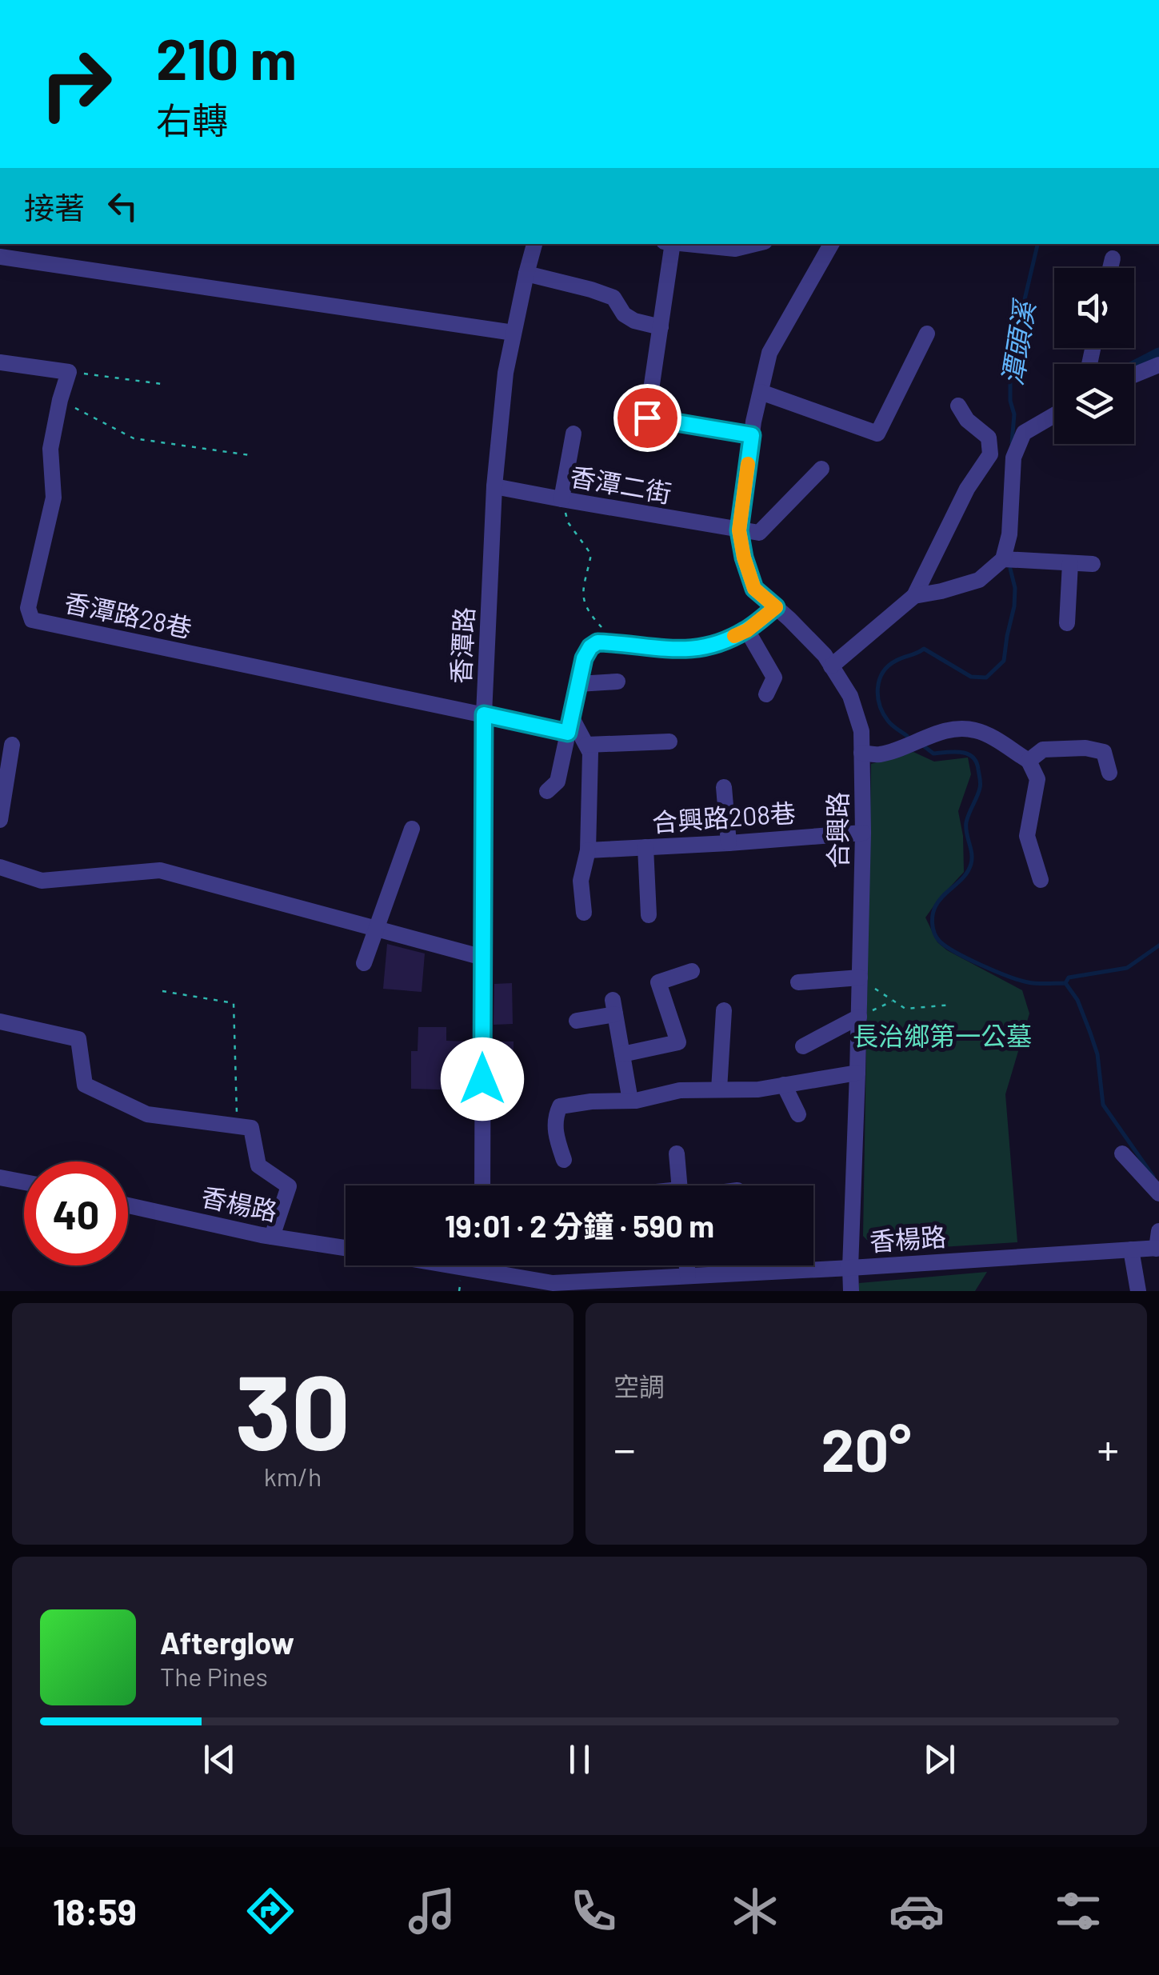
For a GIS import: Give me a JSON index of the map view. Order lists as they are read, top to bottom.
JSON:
{
  "streets": {
    "street": [
      "香潭二街",
      "香潭路28巷",
      "香潭路",
      "合興路208巷",
      "合興路",
      "香楊路"
    ]
  },
  "crossings": [
    ["香潭二街", "香潭路"],
    ["香潭二街", "合興路"],
    ["香潭路28巷", "香潭路"],
    ["合興路208巷", "合興路"],
    ["合興路", "香楊路"]
  ],
  "water": ["潭頭溪"],
  "parks": ["長治鄉第一公墓"],
  "page": {
    "turn": ["210 m", "右轉"],
    "then": "接著",
    "limit": "40",
    "trip": "19:01 · 2 分鐘 · 590 m",
    "tile": [
      ["30", "km/h"],
      "空調"
    ],
    "heat": ["−", "20°", "+"],
    "song": ["Afterglow", "The Pines"],
    "tabs": "18:59"
  }
}
